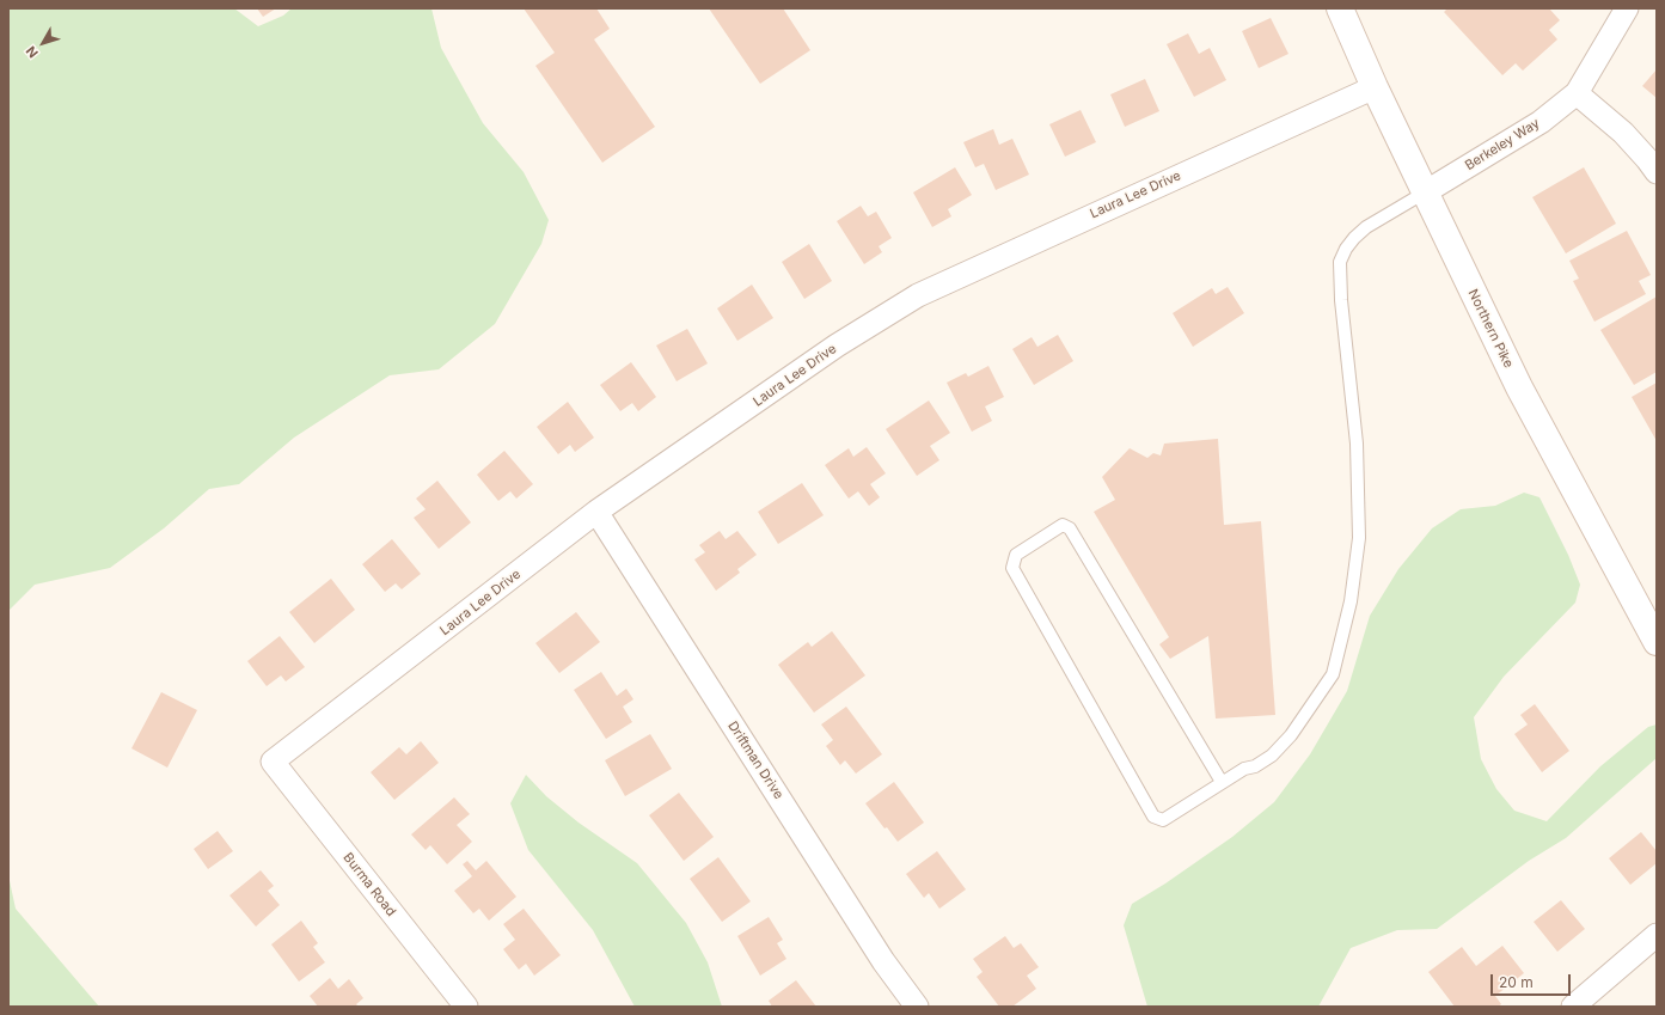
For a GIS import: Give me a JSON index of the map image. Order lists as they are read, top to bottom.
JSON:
{
  "streets": {
    "main road": ["Northern Pike"],
    "street": [
      "Berkeley Way",
      "Laura Lee Drive",
      "Driftman Drive",
      "Burma Road"
    ]
  },
  "crossings": [
    ["Berkeley Way", "Northern Pike"],
    ["Laura Lee Drive", "Northern Pike"],
    ["Laura Lee Drive", "Driftman Drive"],
    ["Laura Lee Drive", "Burma Road"]
  ],
  "scale_bar": "20 m",
  "north": "bottom left"
}
